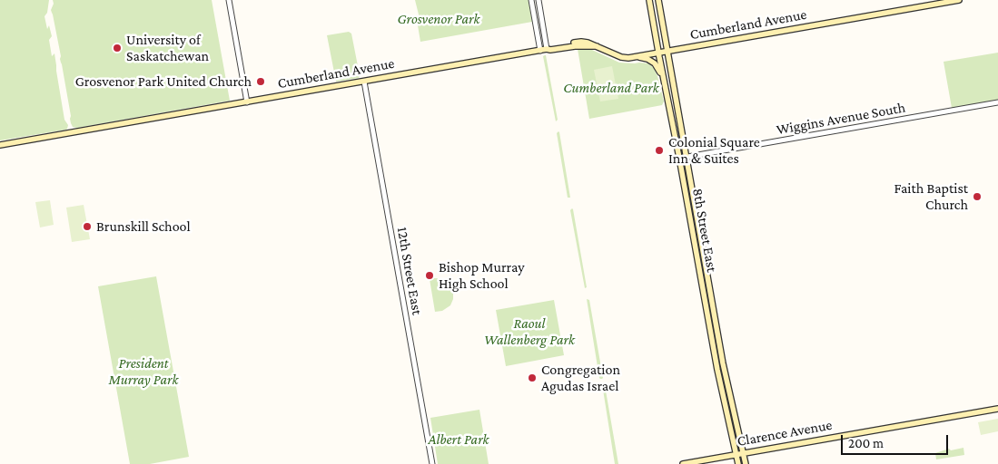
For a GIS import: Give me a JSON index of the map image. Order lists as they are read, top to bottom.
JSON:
{
  "streets": {
    "main road": ["Cumberland Avenue", "8th Street East", "Clarence Avenue"],
    "street": ["Wiggins Avenue South", "12th Street East"]
  },
  "crossings": [
    ["Cumberland Avenue", "8th Street East"],
    ["Cumberland Avenue", "12th Street East"],
    ["Wiggins Avenue South", "8th Street East"],
    ["8th Street East", "Clarence Avenue"]
  ],
  "parks": [
    "Grosvenor Park",
    "Cumberland Park",
    "Raoul Wallenberg Park",
    "President Murray Park",
    "Albert Park"
  ],
  "places": [
    "University of Saskatchewan",
    "Grosvenor Park United Church",
    "Colonial Square Inn & Suites",
    "Faith Baptist Church",
    "Brunskill School",
    "Bishop Murray High School",
    "Congregation Agudas Israel"
  ],
  "scale_bar": "200 m"
}
